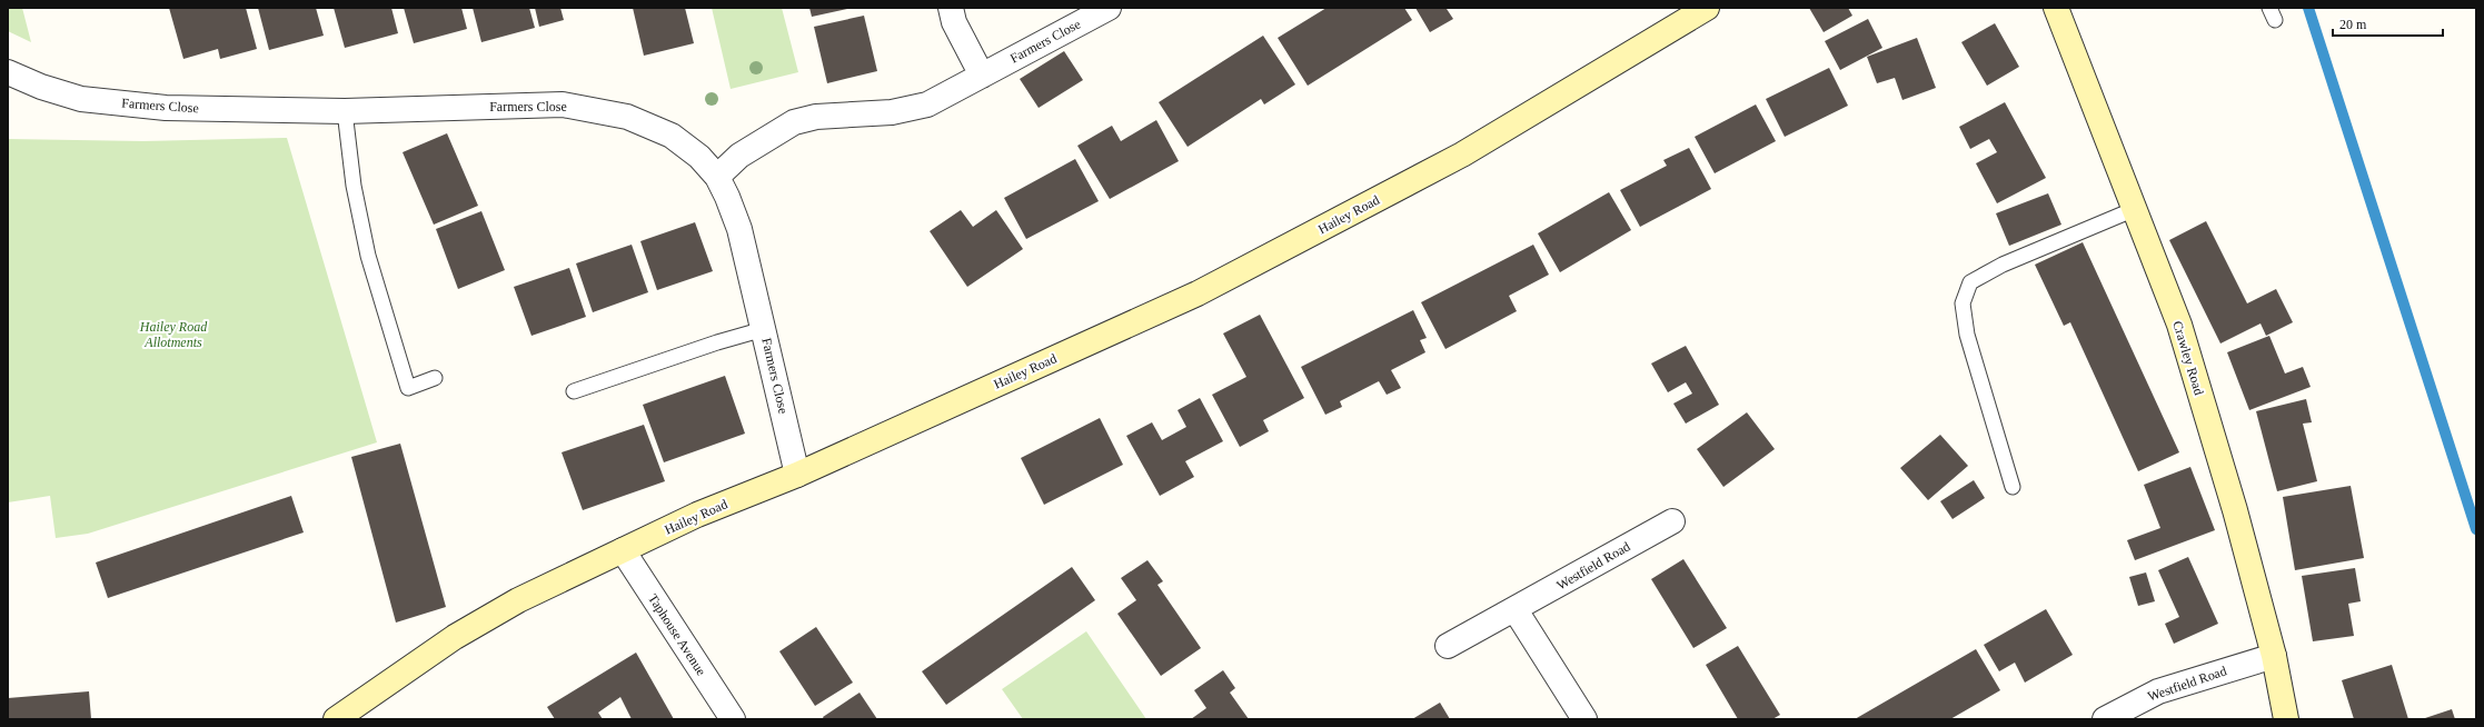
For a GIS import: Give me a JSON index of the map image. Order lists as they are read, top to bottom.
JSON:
{
  "streets": {
    "main road": ["Hailey Road", "Crawley Road"],
    "street": ["Farmers Close", "Westfield Road", "Taphouse Avenue"]
  },
  "crossings": [
    ["Farmers Close", "Hailey Road"],
    ["Hailey Road", "Taphouse Avenue"],
    ["Crawley Road", "Westfield Road"]
  ],
  "parks": ["Hailey Road Allotments"],
  "scale_bar": "20 m"
}
